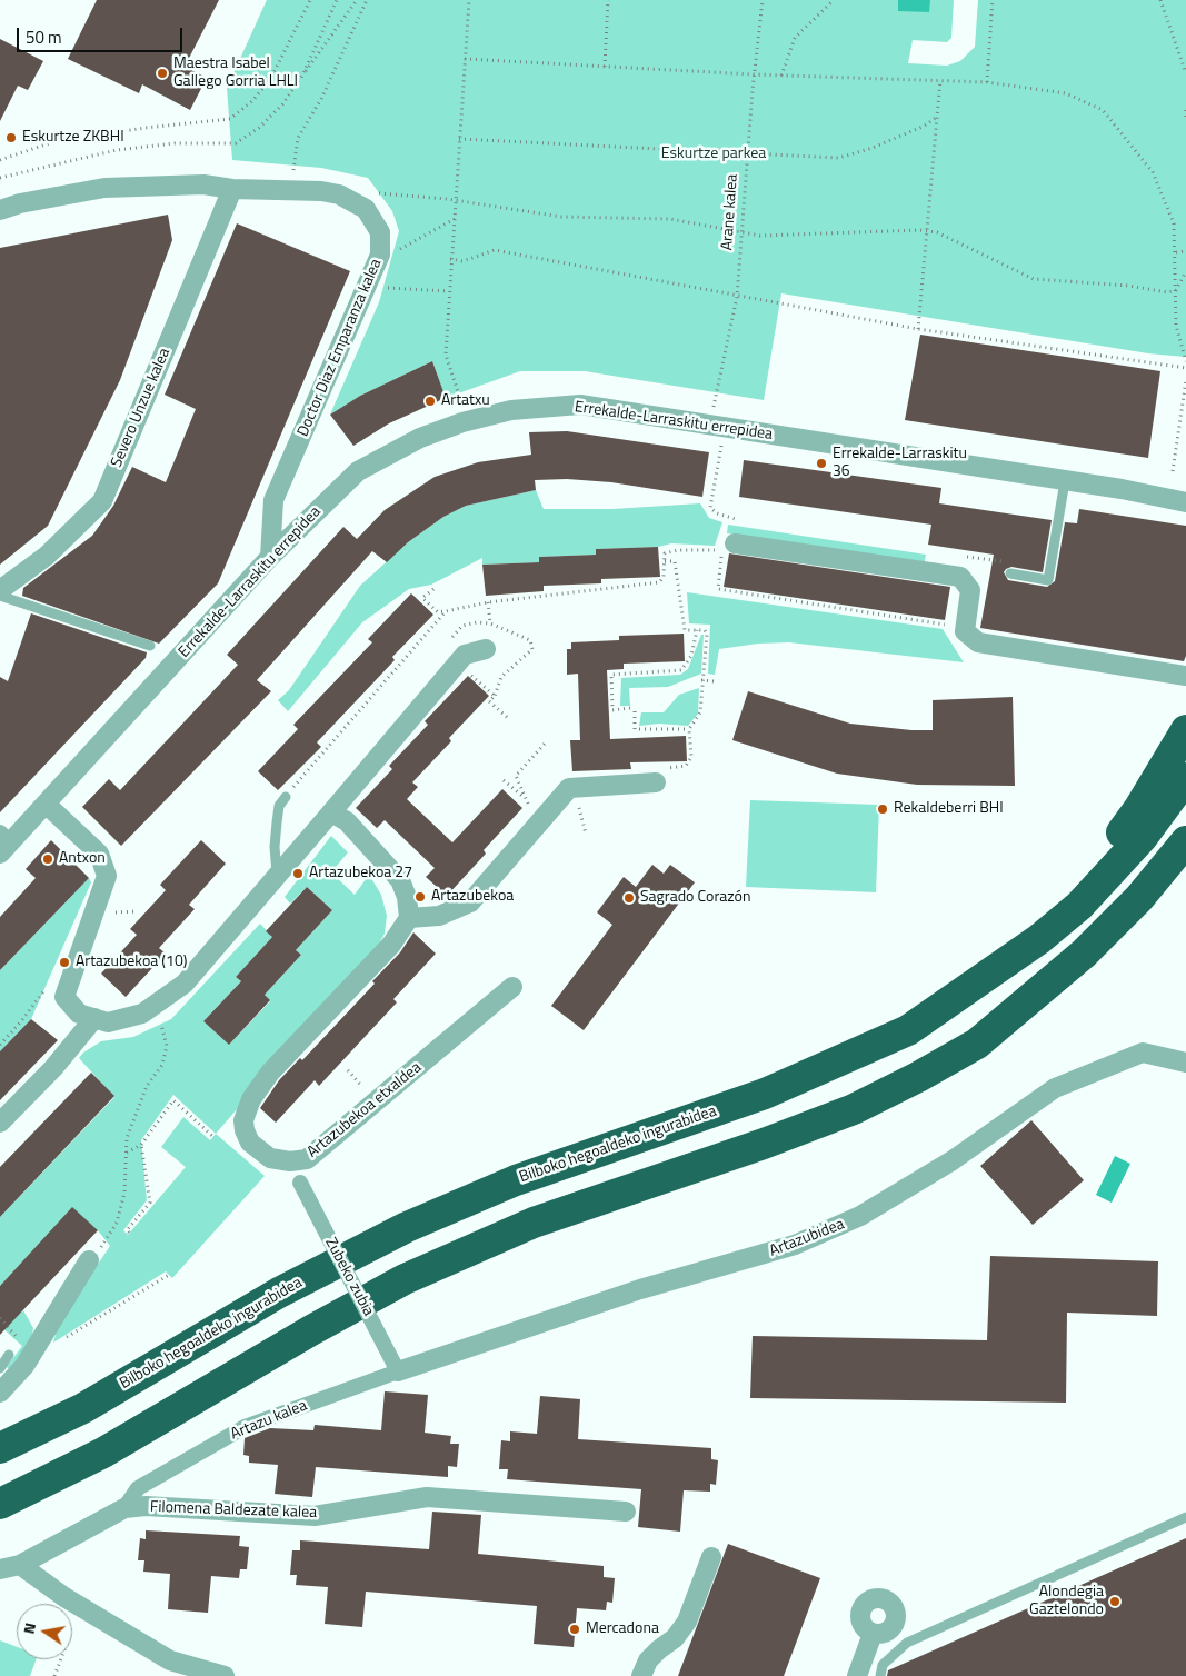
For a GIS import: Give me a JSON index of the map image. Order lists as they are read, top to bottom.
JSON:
{
  "streets": {
    "highway": ["Bilboko hegoaldeko ingurabidea"],
    "street": [
      "Doctor Diaz Emparanza kalea",
      "Severo Unzue kalea",
      "Errekalde-Larraskitu errepidea",
      "Artazubekoa etxaldea",
      "Artazubidea",
      "Zubeko zubia",
      "Artazu kalea",
      "Filomena Baldezate kalea"
    ],
    "path": ["Arane kalea"]
  },
  "crossings": [
    ["Arane kalea", "Errekalde-Larraskitu errepidea"],
    ["Doctor Diaz Emparanza kalea", "Severo Unzue kalea"],
    ["Doctor Diaz Emparanza kalea", "Errekalde-Larraskitu errepidea"],
    ["Artazubidea", "Zubeko zubia"],
    ["Artazubidea", "Artazu kalea"],
    ["Zubeko zubia", "Artazu kalea"],
    ["Artazu kalea", "Filomena Baldezate kalea"]
  ],
  "parks": ["Eskurtze parkea"],
  "places": [
    "Maestra Isabel Gallego Gorria LHLI",
    "Eskurtze ZKBHI",
    "Artatxu",
    "Errekalde-Larraskitu 36",
    "Rekaldeberri BHI",
    "Antxon",
    "Artazubekoa 27",
    "Artazubekoa",
    "Sagrado Corazón",
    "Artazubekoa (10)",
    "Alondegia Gaztelondo",
    "Mercadona"
  ],
  "scale_bar": "50 m",
  "north": "left"
}
